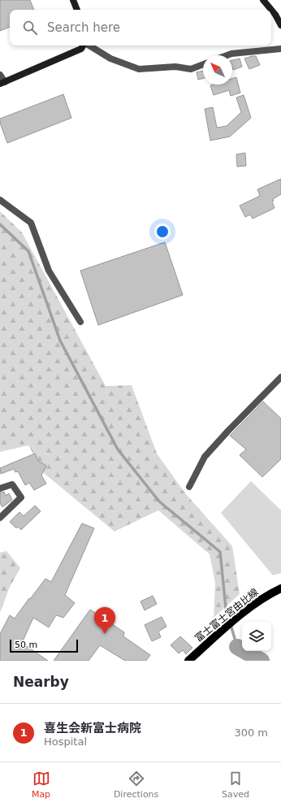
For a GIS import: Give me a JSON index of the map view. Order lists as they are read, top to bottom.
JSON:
{
  "streets": {
    "main road": ["富士富士宮由比線"]
  },
  "scale_bar": "50 m",
  "north": "top left",
  "page": {
    "search": "Search here",
    "pins": "1",
    "scale": "50 m",
    "heading": "Nearby",
    "list": [
      {
        "mark": "1",
        "name": "喜生会新富士病院",
        "note": "Hospital",
        "value": "300 m"
      }
    ],
    "nav": ["Map", "Directions", "Saved"]
  }
}
